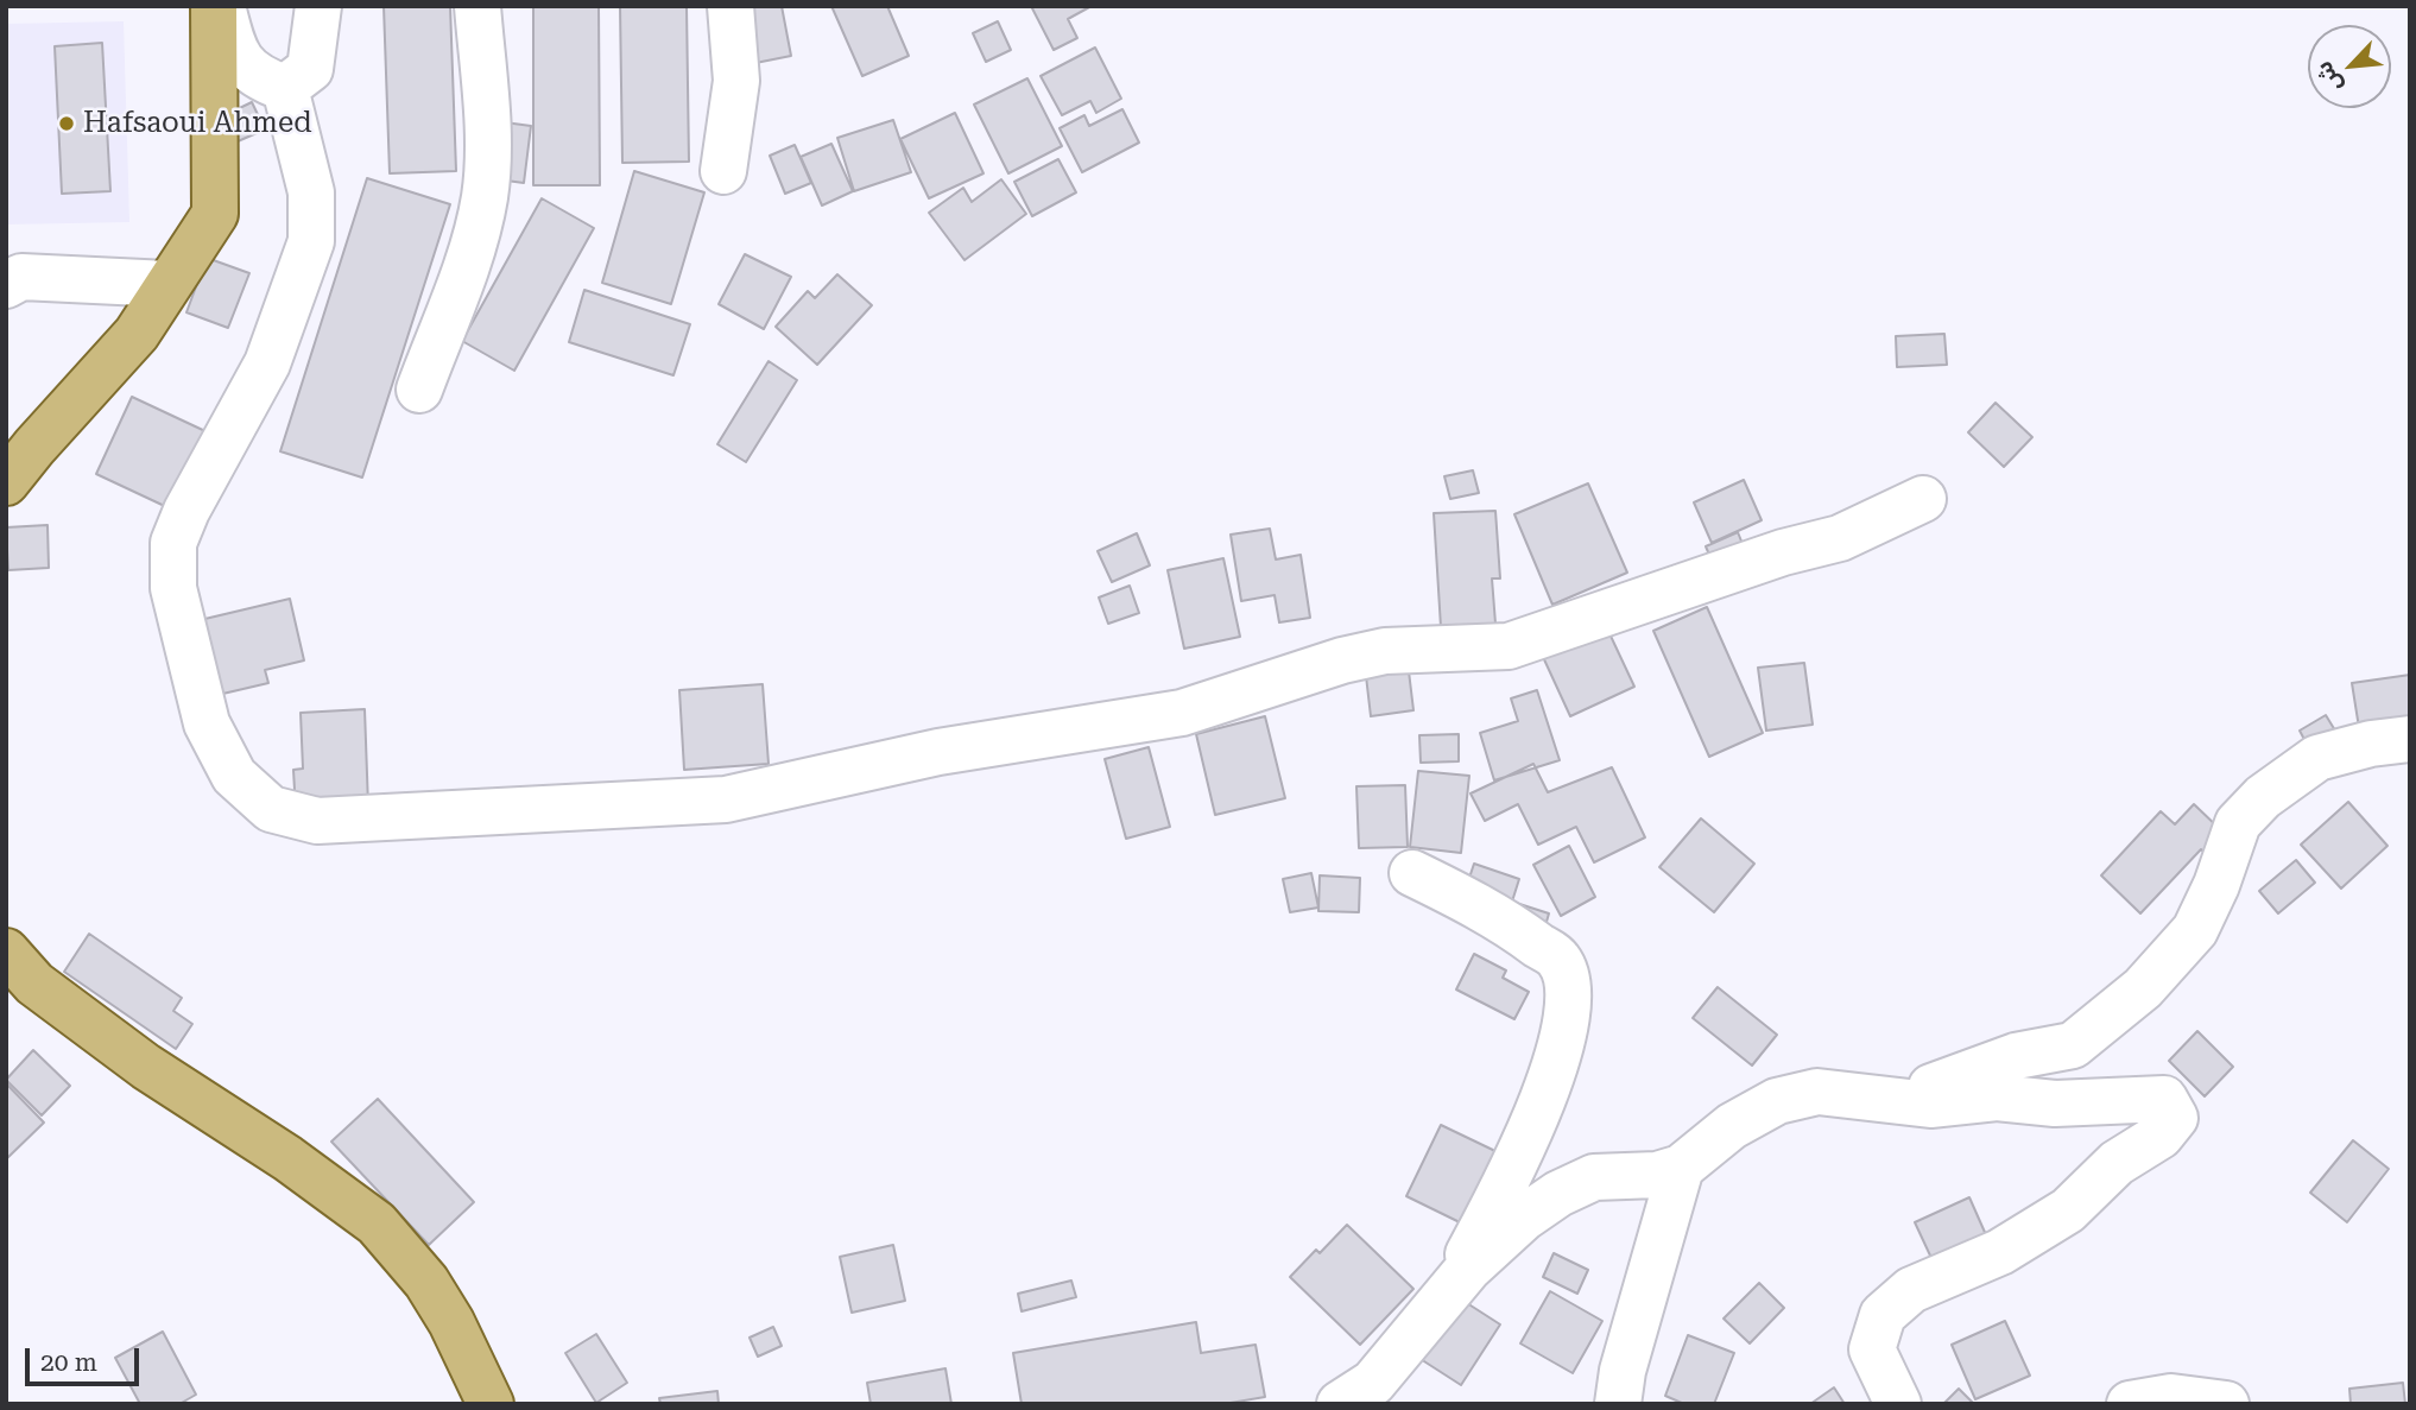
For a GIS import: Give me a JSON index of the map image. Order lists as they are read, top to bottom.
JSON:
{
  "places": ["Hafsaoui Ahmed"],
  "scale_bar": "20 m",
  "north": "bottom left"
}
